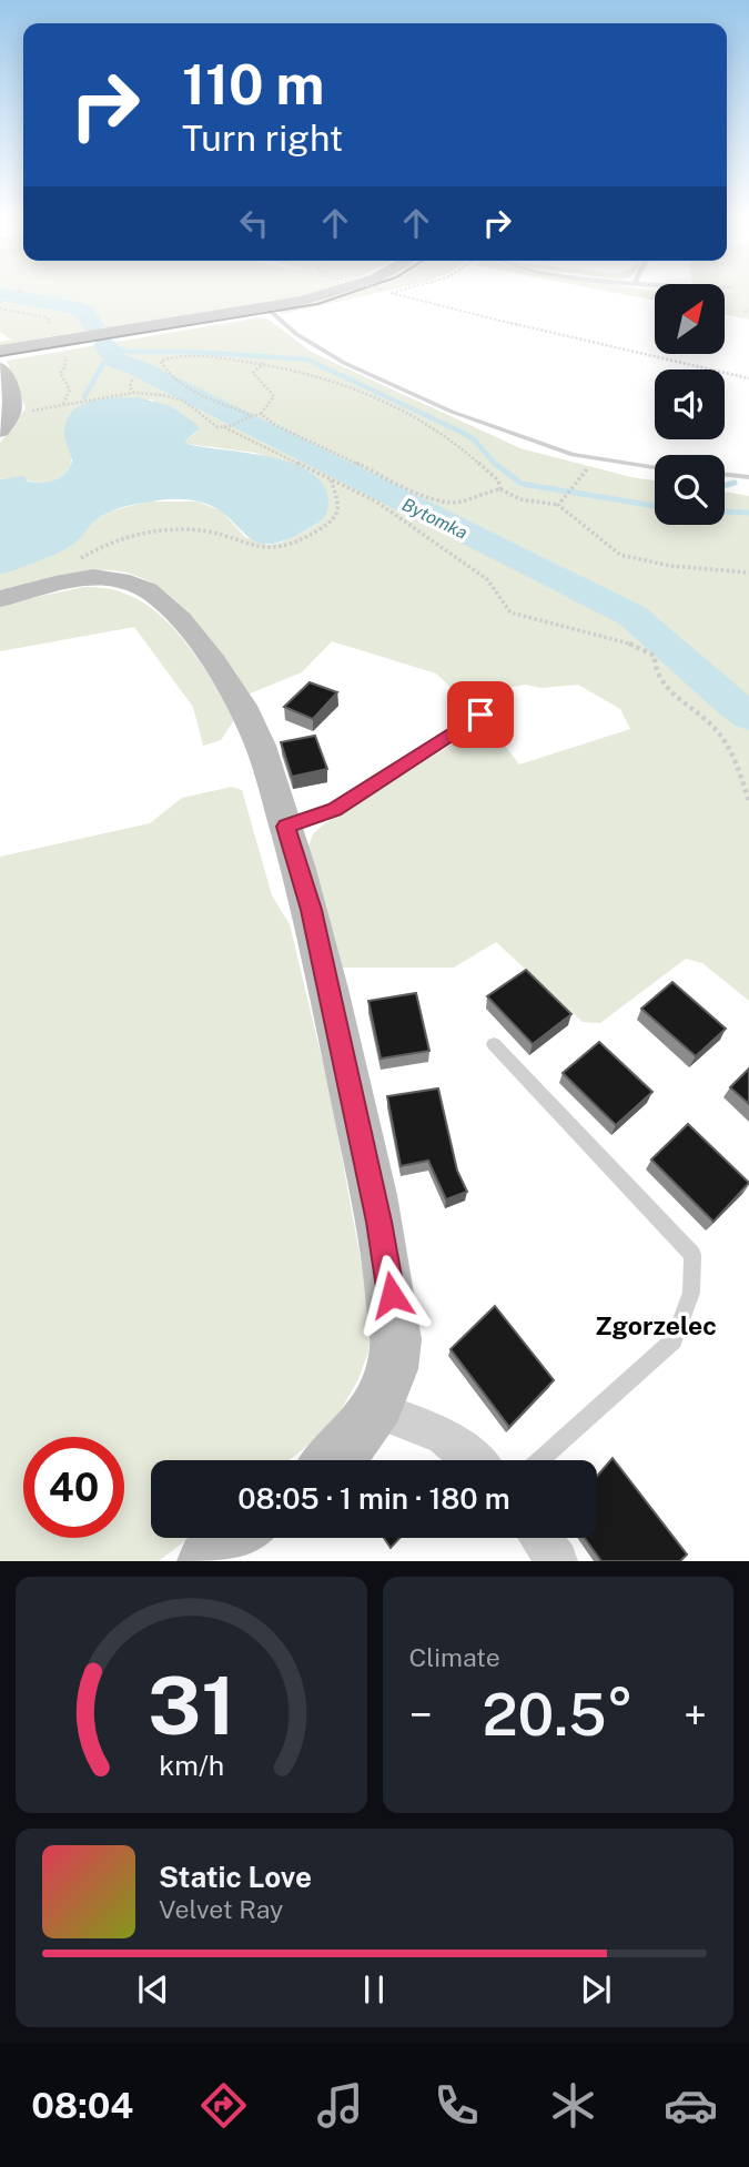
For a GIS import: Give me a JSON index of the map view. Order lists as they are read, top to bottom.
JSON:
{
  "districts": ["Zgorzelec"],
  "water": ["Bytomka"],
  "north": "top right",
  "page": {
    "turn": ["110 m", "Turn right"],
    "limit": "40",
    "trip": "08:05 · 1 min · 180 m",
    "tile": "Climate",
    "heat": ["−", "20.5°", "+"],
    "song": ["Static Love", "Velvet Ray"],
    "tabs": "08:04",
    "gauge": ["31", "km/h"]
  }
}
